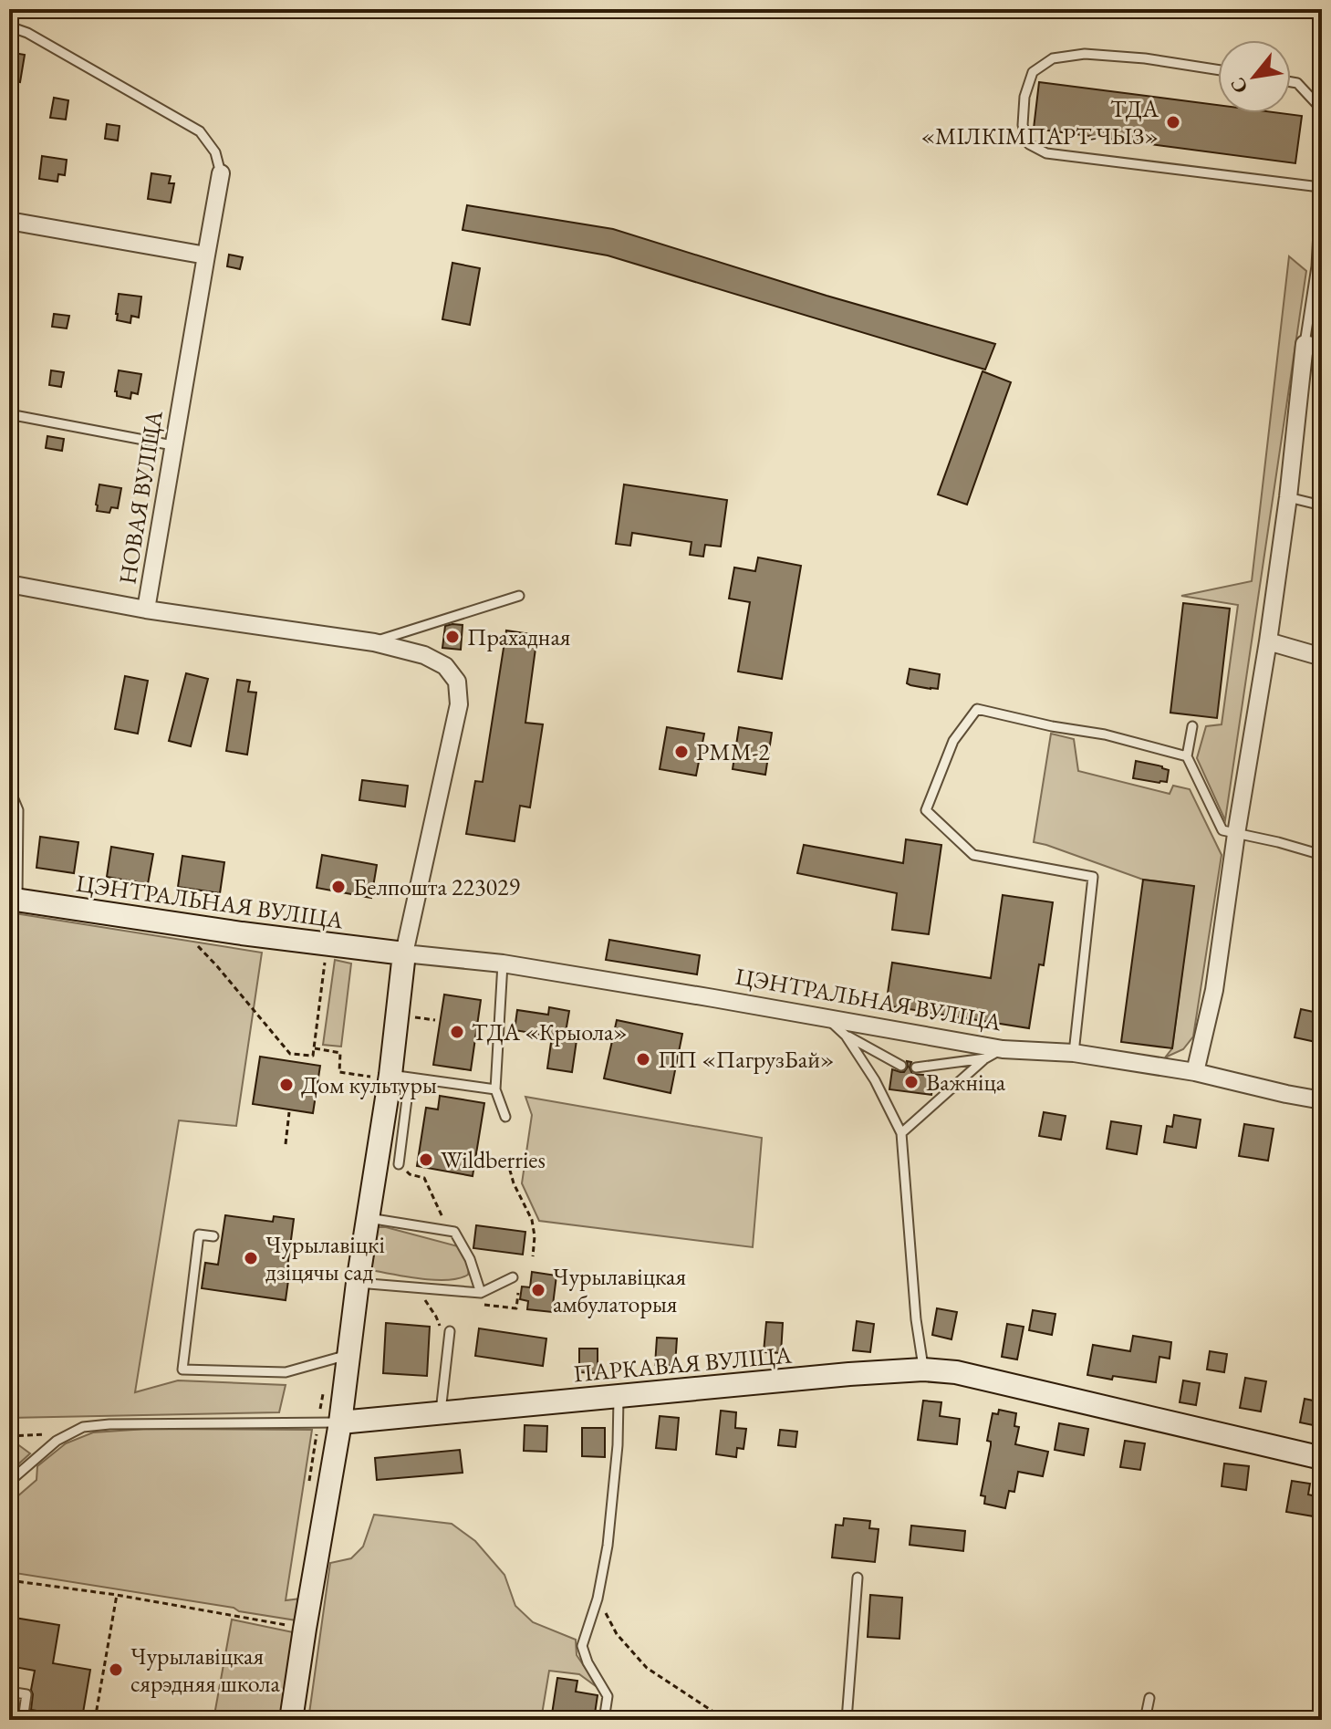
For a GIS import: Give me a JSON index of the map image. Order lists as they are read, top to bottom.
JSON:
{
  "streets": {
    "street": ["НОВАЯ ВУЛІЦА", "ЦЭНТРАЛЬНАЯ ВУЛІЦА", "ПАРКАВАЯ ВУЛІЦА"]
  },
  "places": [
    "ТДА «МIЛКIМПАРТ-ЧЫЗ»",
    "Прахадная",
    "РММ-2",
    "Белпошта 223029",
    "ТДА «Крыола»",
    "ПП «ПагрузБай»",
    "Важніца",
    "Дом культуры",
    "Wildberries",
    "Чурылавіцкі дзіцячы сад",
    "Чурылавіцкая амбулаторыя",
    "Чурылавіцкая сярэдняя школа"
  ],
  "north": "bottom left"
}
